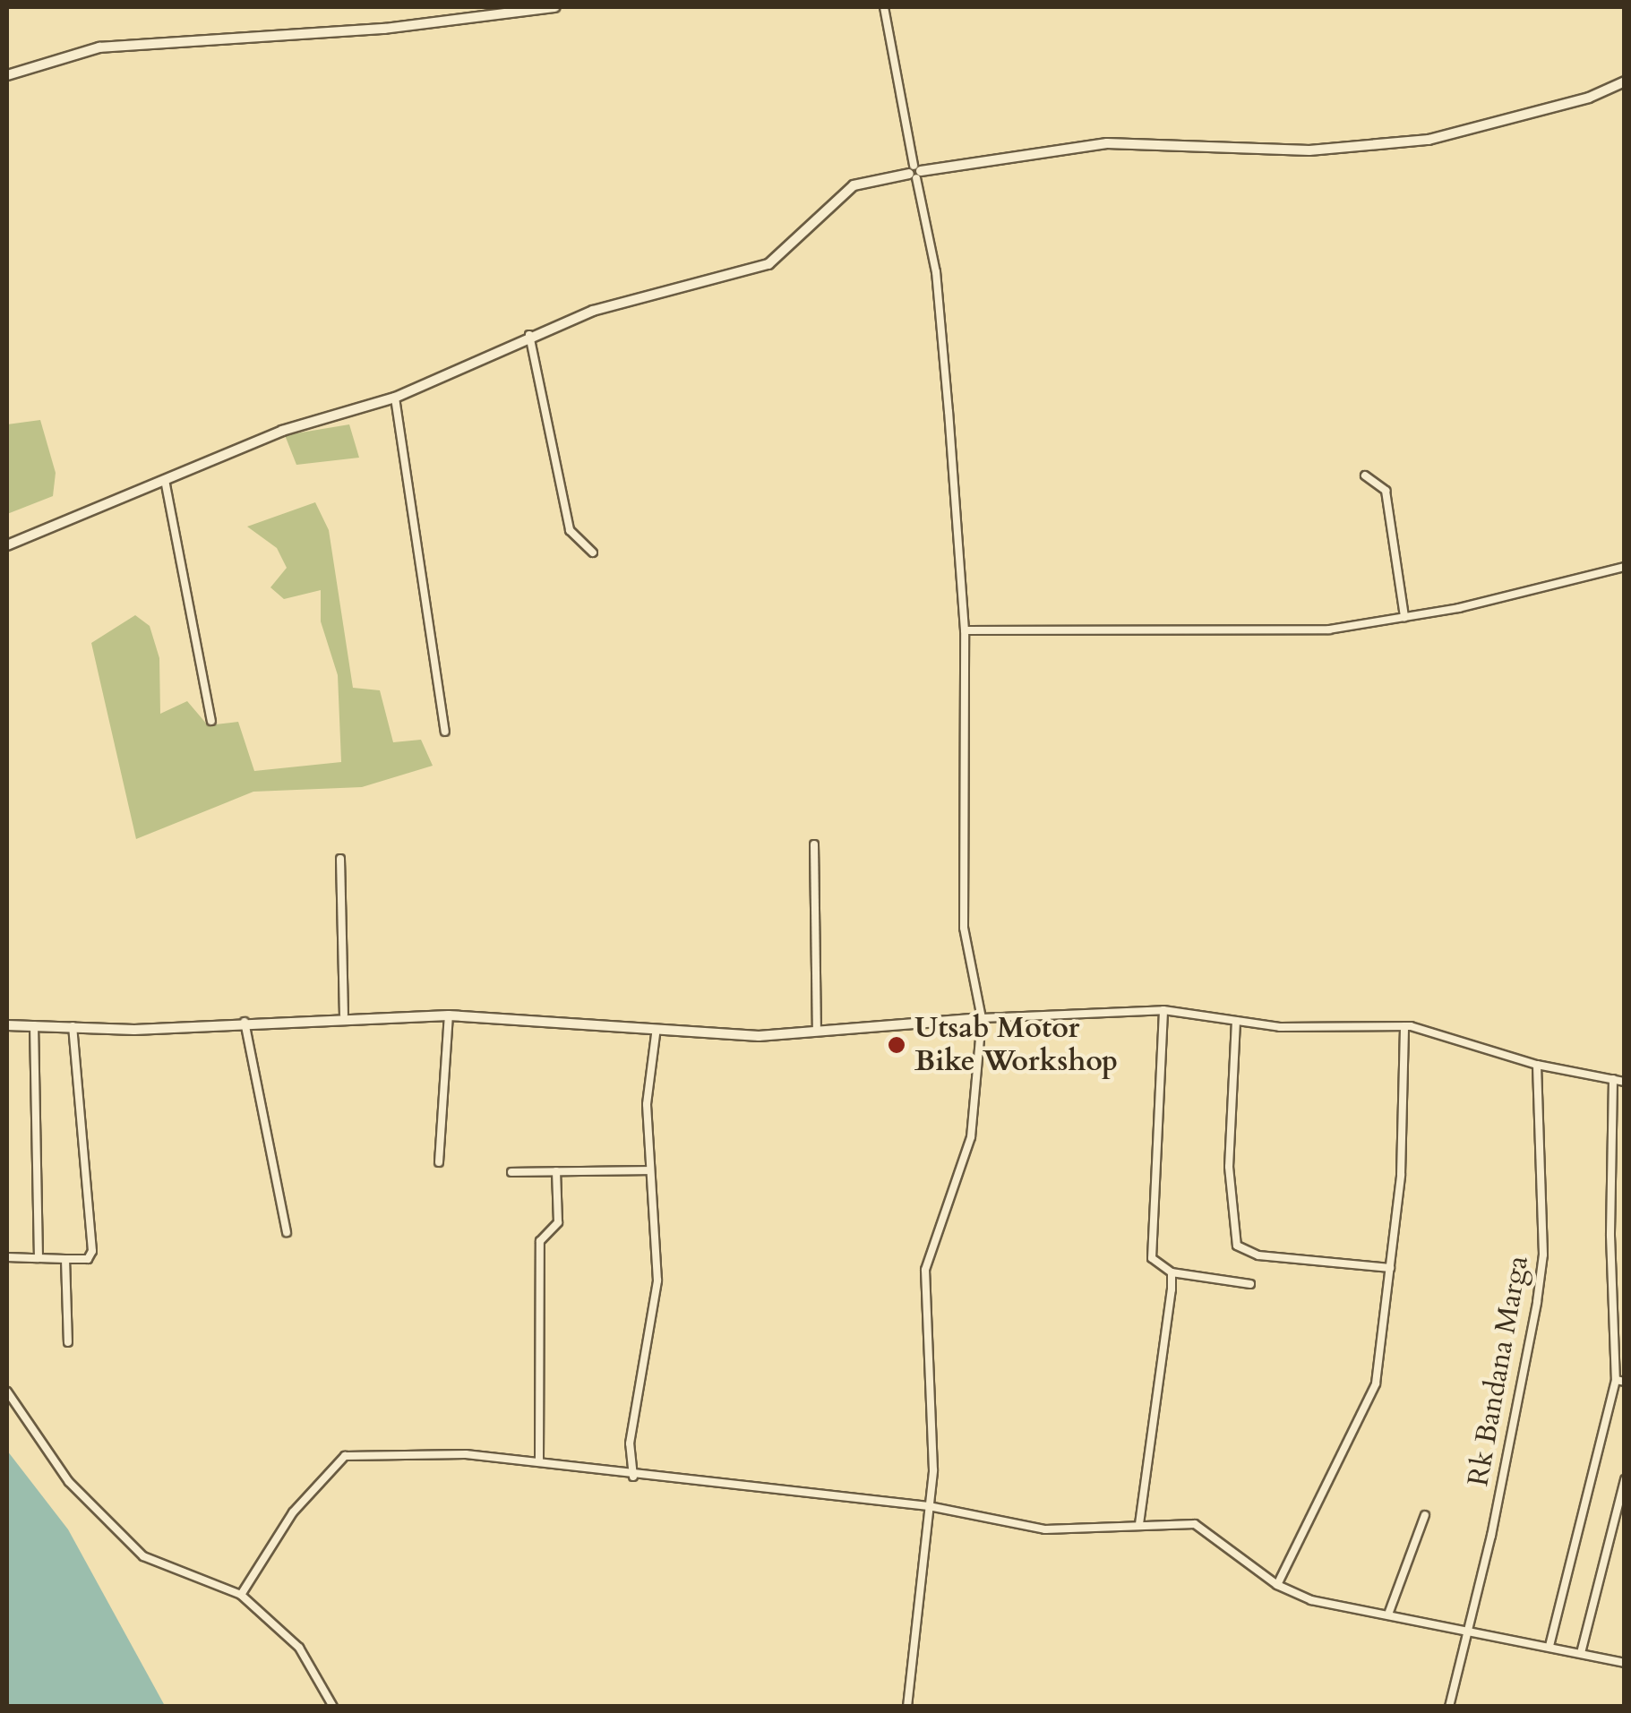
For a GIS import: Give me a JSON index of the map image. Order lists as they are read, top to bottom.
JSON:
{
  "streets": {
    "street": ["Rk Bandana Marga"]
  },
  "places": ["Utsab Motor Bike Workshop"]
}
